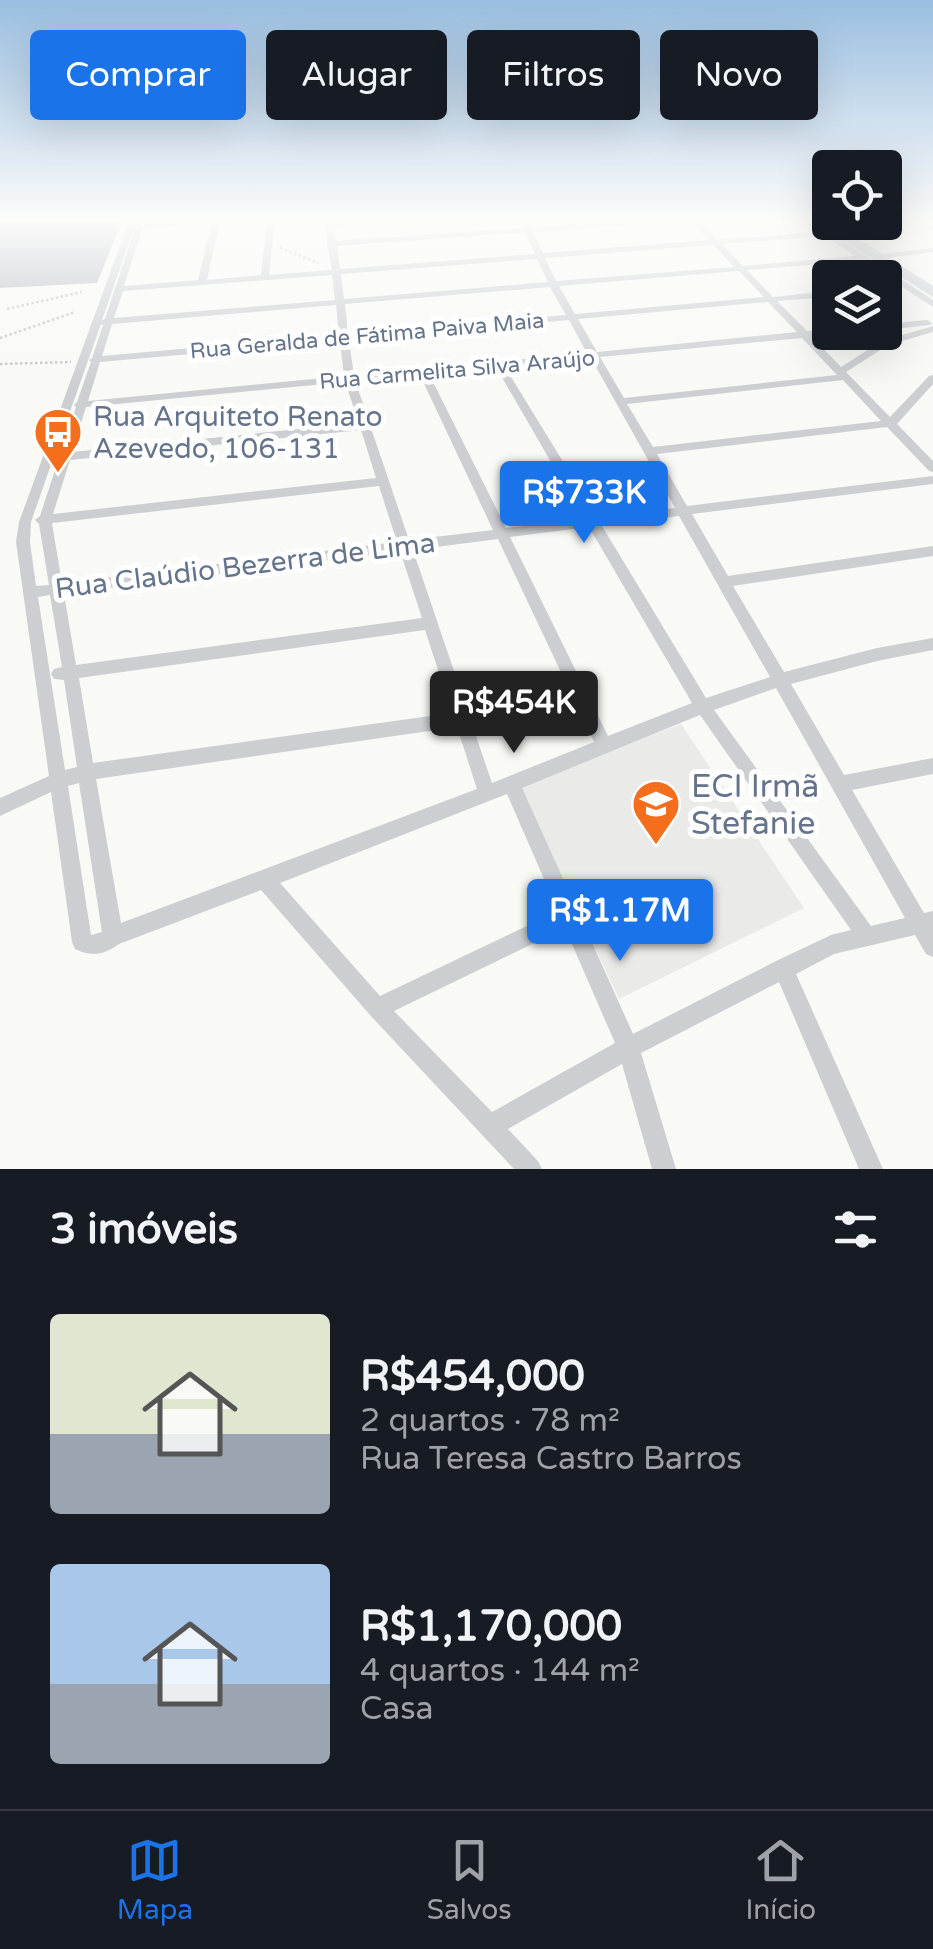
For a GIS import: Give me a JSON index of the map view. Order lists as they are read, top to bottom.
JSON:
{
  "streets": {
    "street": ["Rua Geralda de Fátima Paiva Maia", "Rua Carmelita Silva Araújo", "Rua Claúdio Bezerra de Lima"]
  },
  "places": {
    "bus stop": ["Rua Arquiteto Renato Azevedo, 106-131"],
    "school or university": ["ECI Irmã Stefanie"]
  },
  "page": {
    "chip": [
      "Comprar",
      "Alugar",
      "Filtros",
      "Novo"
    ],
    "price": ["R$733K", "R$454K", "R$1.17M"],
    "heading": "3 imóveis",
    "list": [
      {
        "name": "R$454,000",
        "note": "2 quartos · 78 m² · Rua Teresa Castro Barros"
      },
      {
        "name": "R$1,170,000",
        "note": "4 quartos · 144 m² · Casa"
      }
    ],
    "tabs": ["Mapa", "Salvos", "Início"]
  }
}
